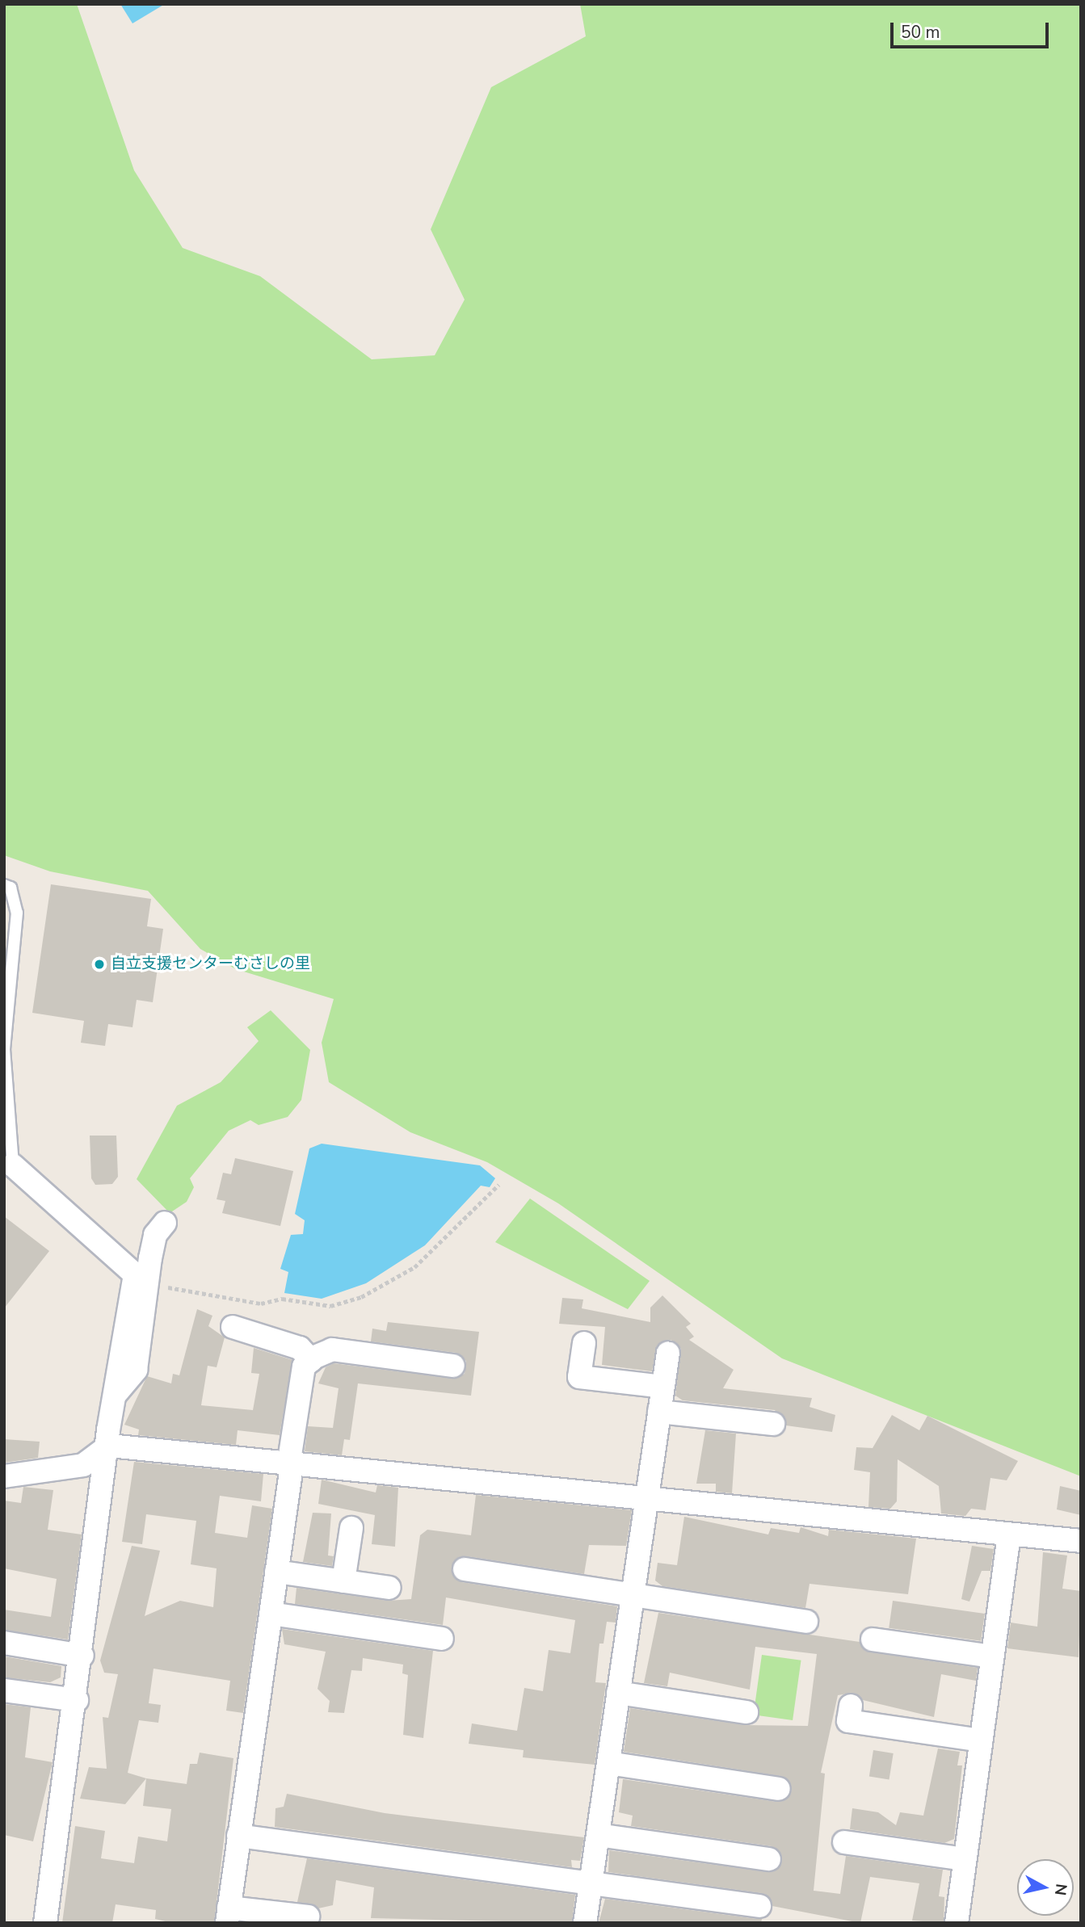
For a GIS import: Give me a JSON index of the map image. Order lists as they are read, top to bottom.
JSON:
{
  "places": ["自立支援センターむさしの里"],
  "scale_bar": "50 m",
  "north": "right"
}
